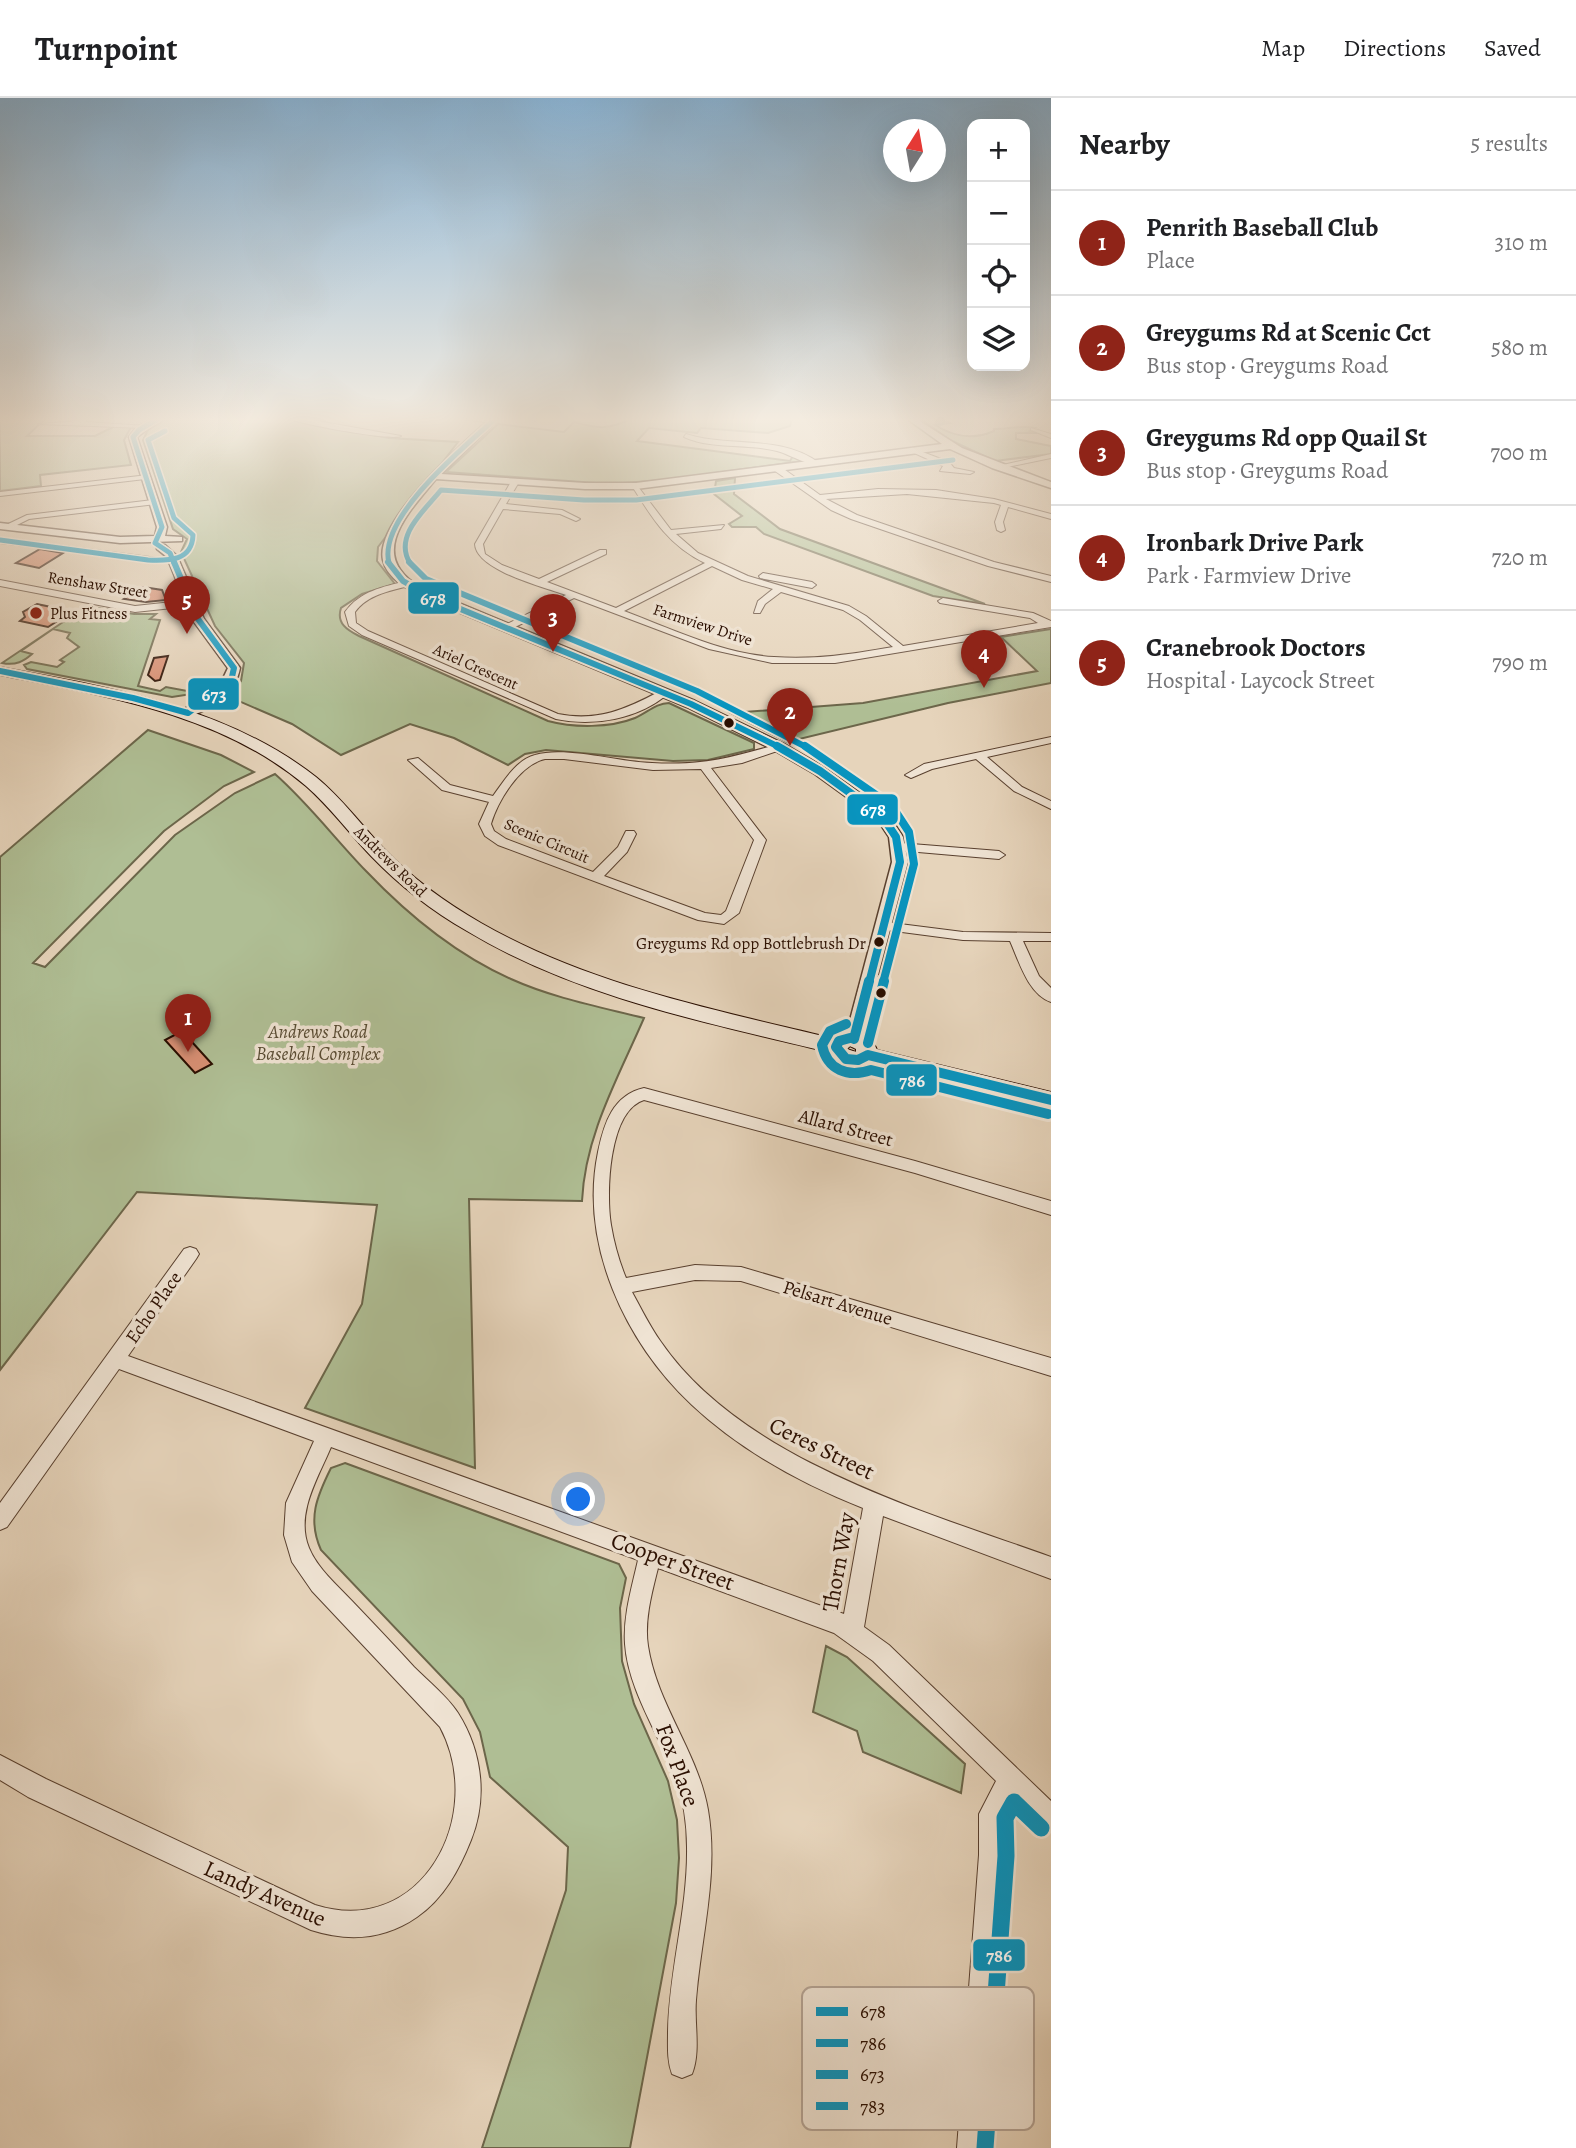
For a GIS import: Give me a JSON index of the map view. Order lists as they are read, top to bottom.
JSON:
{
  "streets": {
    "main road": ["Andrews Road"],
    "street": [
      "Renshaw Street",
      "Farmview Drive",
      "Ariel Crescent",
      "Scenic Circuit",
      "Allard Street",
      "Pelsart Avenue",
      "Echo Place",
      "Ceres Street",
      "Cooper Street",
      "Thorn Way",
      "Fox Place",
      "Landy Avenue"
    ]
  },
  "crossings": [
    ["Allard Street", "Ceres Street"],
    ["Pelsart Avenue", "Ceres Street"],
    ["Echo Place", "Cooper Street"],
    ["Ceres Street", "Thorn Way"],
    ["Cooper Street", "Thorn Way"],
    ["Cooper Street", "Fox Place"],
    ["Cooper Street", "Landy Avenue"]
  ],
  "parks": ["Andrews Road Baseball Complex"],
  "places": ["Plus Fitness", "Greygums Rd opp Bottlebrush Dr"],
  "lines": [
    "transit line 678",
    "transit line 786",
    "transit line 673",
    "transit line 783"
  ],
  "legend": [
    "678",
    "786",
    "673",
    "783"
  ],
  "north": "top",
  "page": {
    "header": "Turnpoint",
    "nav": ["Map", "Directions", "Saved"],
    "heading": ["Nearby", "5 results"],
    "map_buttons": ["+", "−"],
    "list": [
      {
        "mark": "1",
        "name": "Penrith Baseball Club",
        "note": "Place",
        "value": "310 m"
      },
      {
        "mark": "2",
        "name": "Greygums Rd at Scenic Cct",
        "note": "Bus stop · Greygums Road",
        "value": "580 m"
      },
      {
        "mark": "3",
        "name": "Greygums Rd opp Quail St",
        "note": "Bus stop · Greygums Road",
        "value": "700 m"
      },
      {
        "mark": "4",
        "name": "Ironbark Drive Park",
        "note": "Park · Farmview Drive",
        "value": "720 m"
      },
      {
        "mark": "5",
        "name": "Cranebrook Doctors",
        "note": "Hospital · Laycock Street",
        "value": "790 m"
      }
    ],
    "pins": [
      "5",
      "3",
      "4",
      "2",
      "1"
    ]
  }
}
